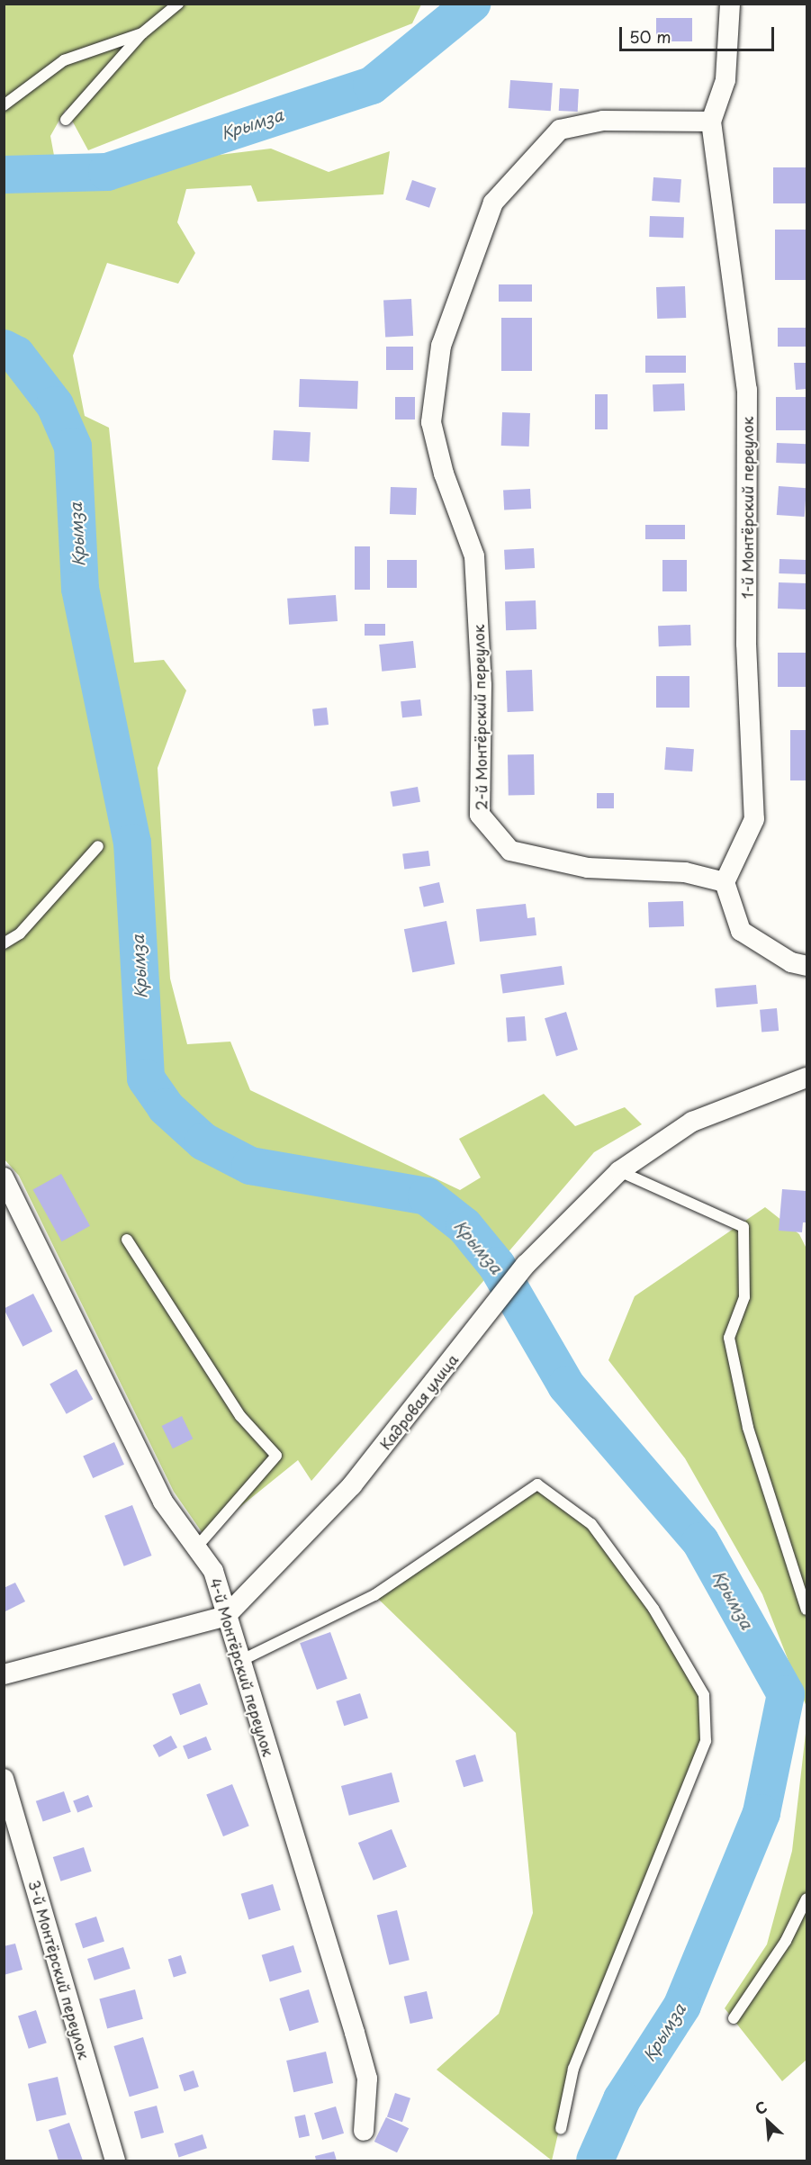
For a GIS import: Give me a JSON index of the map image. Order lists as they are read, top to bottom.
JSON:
{
  "streets": {
    "street": [
      "1-й Монтёрский переулок",
      "2-й Монтёрский переулок",
      "Кадровая улица",
      "4-й Монтёрский переулок",
      "3-й Монтёрский переулок"
    ]
  },
  "crossings": [
    ["1-й Монтёрский переулок", "2-й Монтёрский переулок"],
    ["Кадровая улица", "4-й Монтёрский переулок"]
  ],
  "water": ["Крымза"],
  "scale_bar": "50 m",
  "north": "top left"
}
